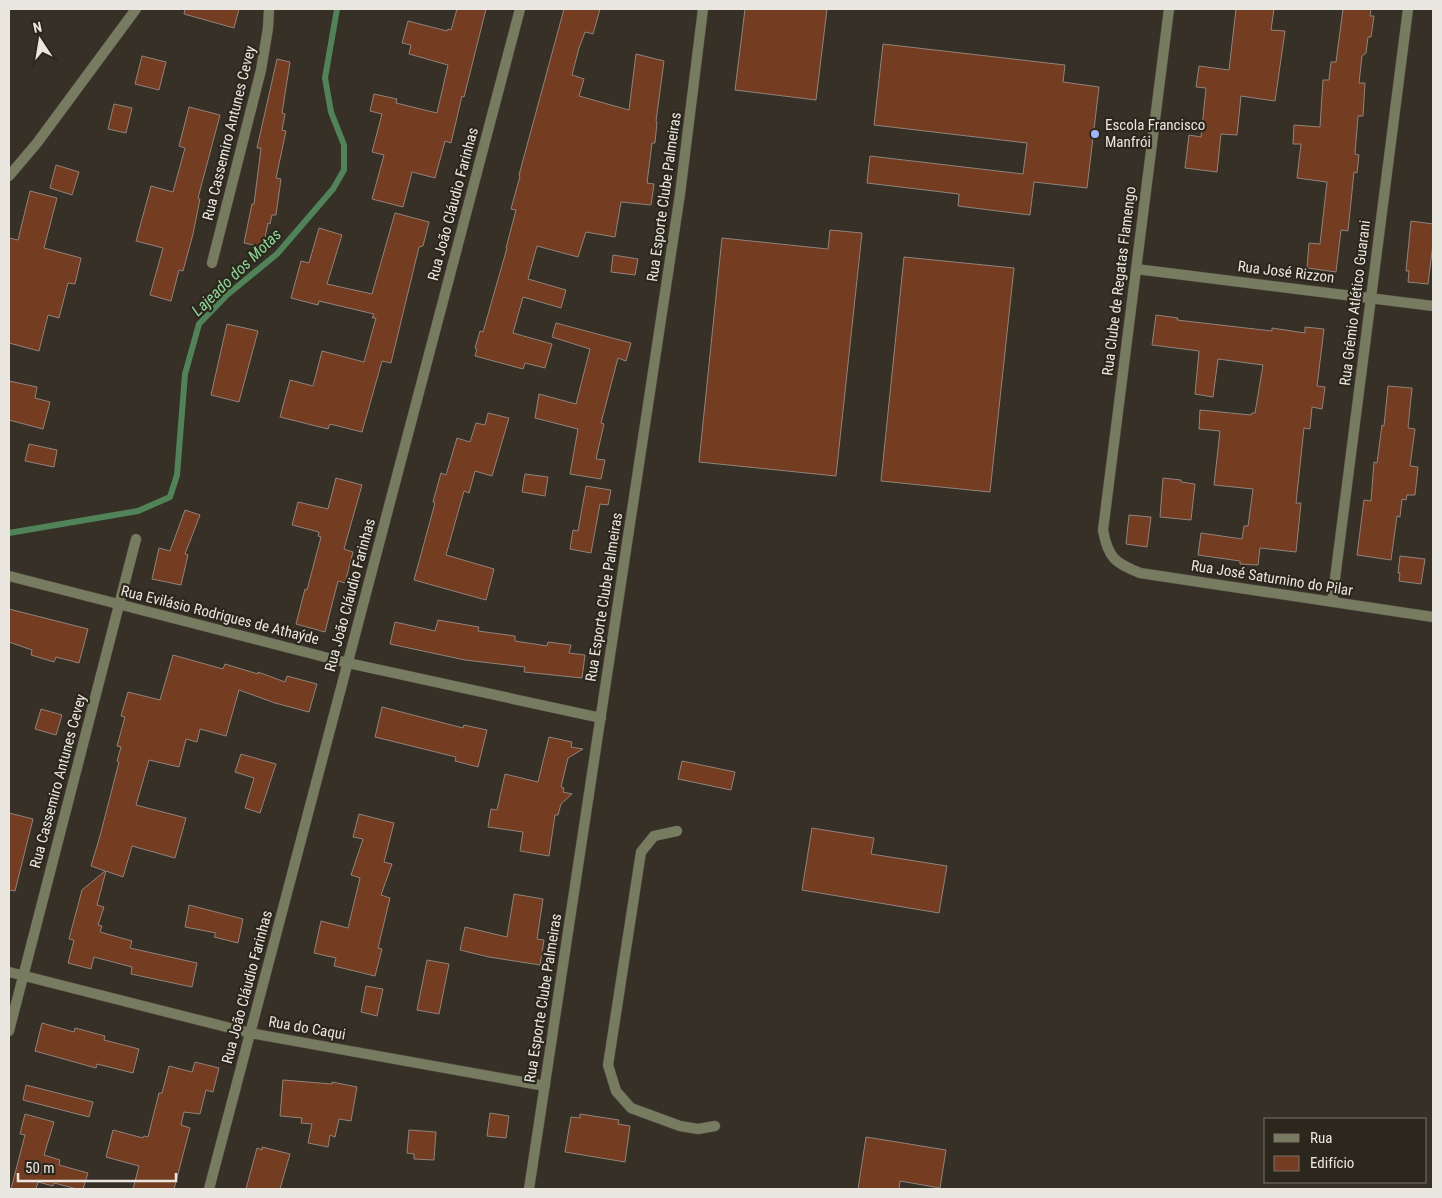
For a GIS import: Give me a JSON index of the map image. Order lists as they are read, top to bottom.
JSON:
{
  "streets": {
    "street": [
      "Rua Cassemiro Antunes Cevey",
      "Rua Esporte Clube Palmeiras",
      "Rua João Cláudio Farinhas",
      "Rua José Rizzon",
      "Rua Clube de Regatas Flamengo",
      "Rua Grêmio Atlético Guarani",
      "Rua José Saturnino do Pilar",
      "Rua Evilásio Rodrigues de Athaýde",
      "Rua do Caqui"
    ]
  },
  "crossings": [
    ["Rua Cassemiro Antunes Cevey", "Rua Evilásio Rodrigues de Athaýde"],
    ["Rua Cassemiro Antunes Cevey", "Rua do Caqui"],
    ["Rua Esporte Clube Palmeiras", "Rua Evilásio Rodrigues de Athaýde"],
    ["Rua Esporte Clube Palmeiras", "Rua do Caqui"],
    ["Rua João Cláudio Farinhas", "Rua Evilásio Rodrigues de Athaýde"],
    ["Rua João Cláudio Farinhas", "Rua do Caqui"],
    ["Rua José Rizzon", "Rua Clube de Regatas Flamengo"],
    ["Rua José Rizzon", "Rua Grêmio Atlético Guarani"],
    ["Rua Clube de Regatas Flamengo", "Rua José Saturnino do Pilar"],
    ["Rua Grêmio Atlético Guarani", "Rua José Saturnino do Pilar"]
  ],
  "water": ["Lajeado dos Motas"],
  "places": ["Escola Francisco Manfrói"],
  "legend": ["Rua", "Edifício"],
  "scale_bar": "50 m",
  "north": "top"
}
